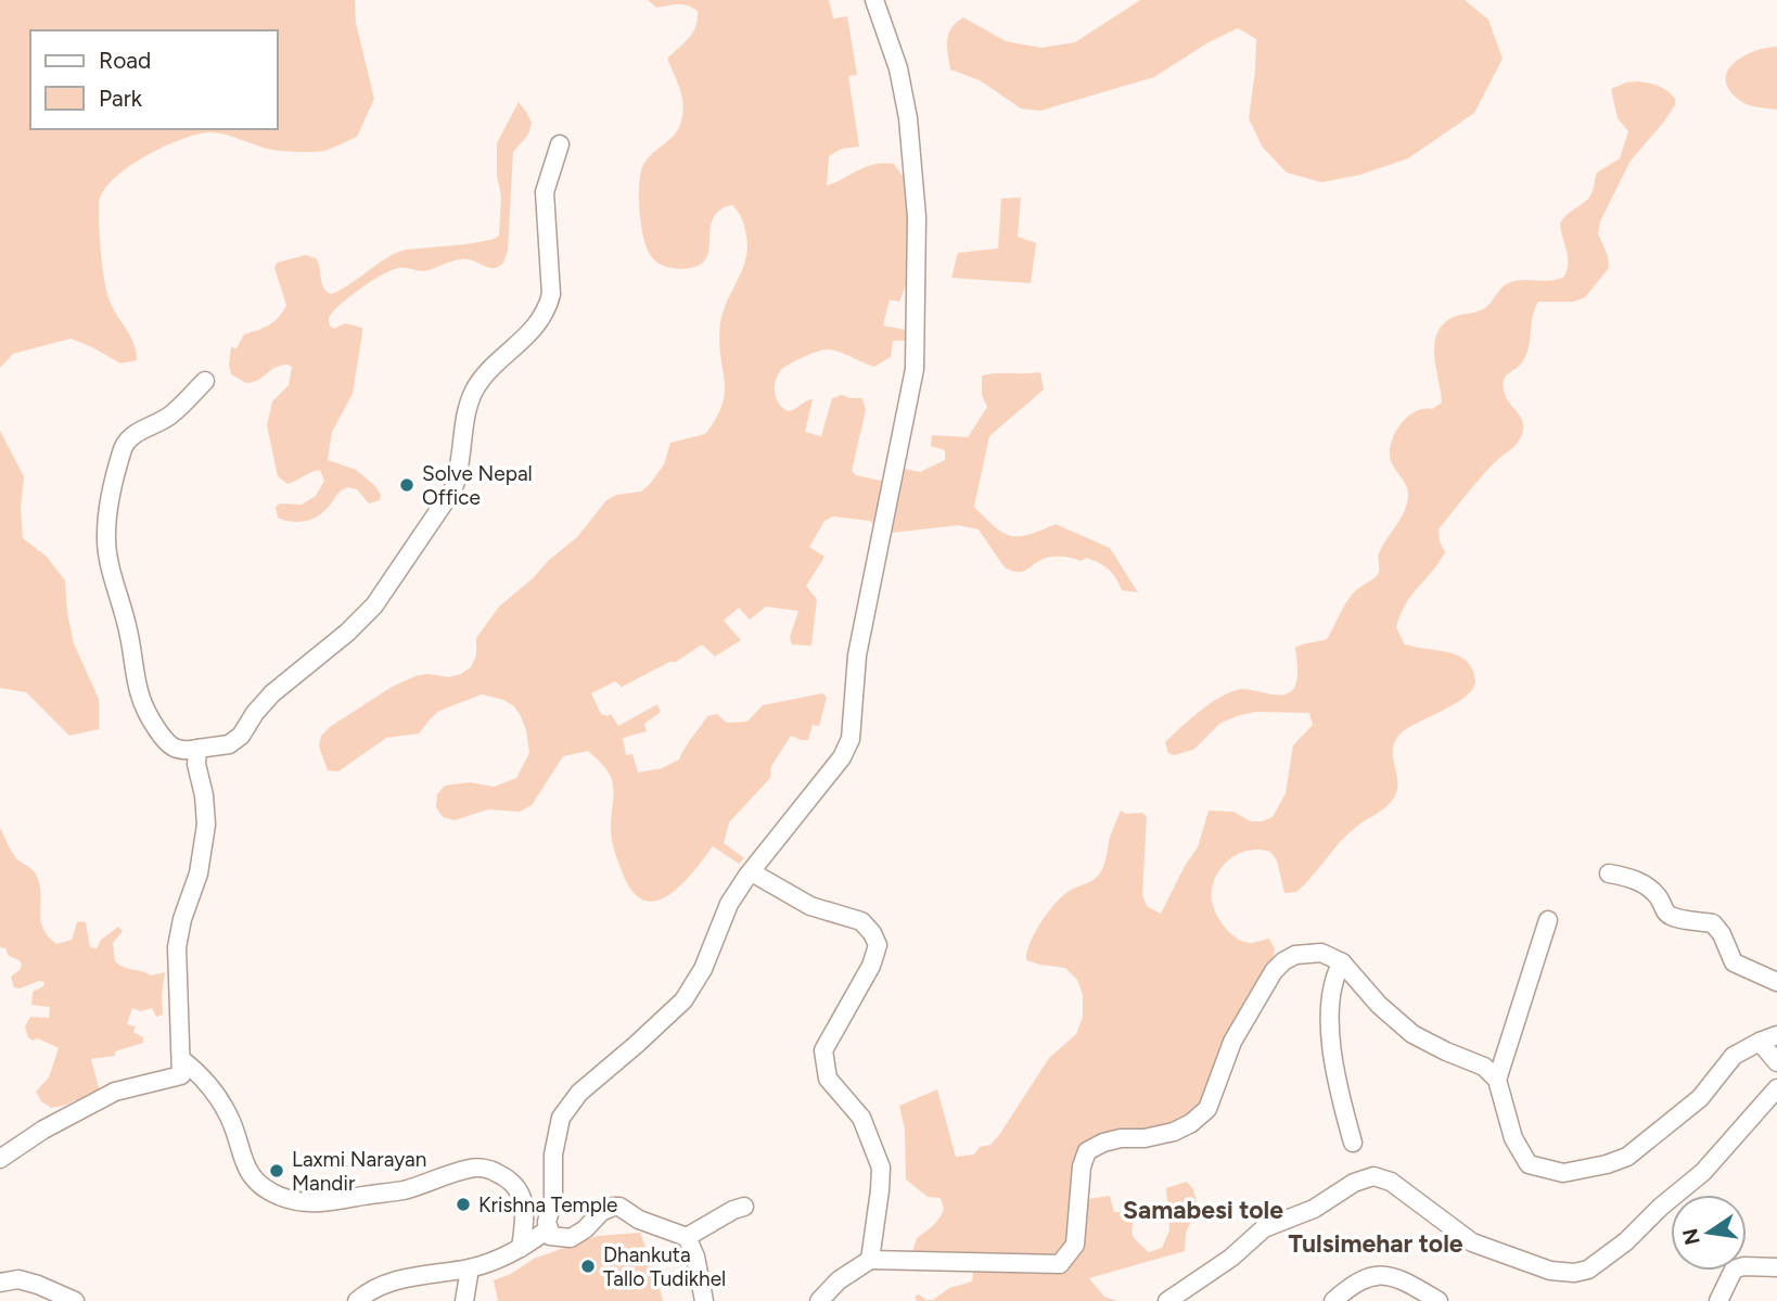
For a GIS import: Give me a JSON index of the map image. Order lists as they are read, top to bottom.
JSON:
{
  "districts": ["Samabesi tole", "Tulsimehar tole"],
  "places": [
    "Solve Nepal Office",
    "Laxmi Narayan Mandir",
    "Krishna Temple",
    "Dhankuta Tallo Tudikhel"
  ],
  "legend": ["Road", "Park"],
  "north": "left"
}
